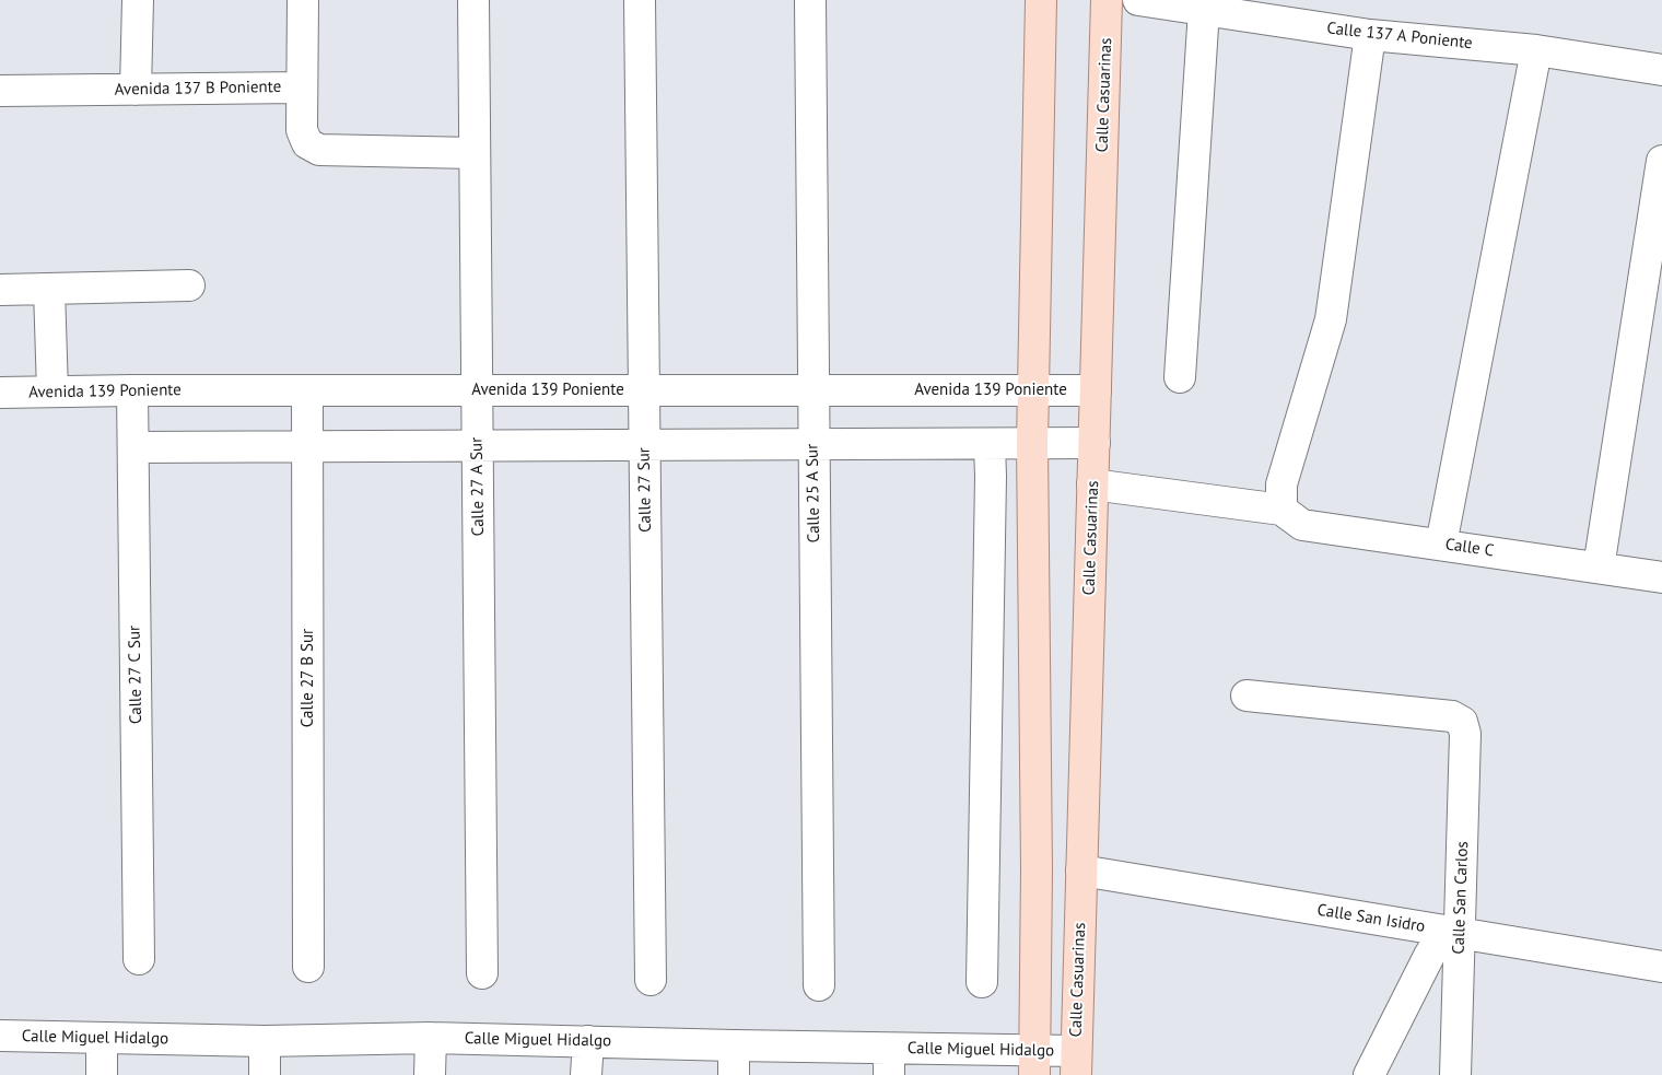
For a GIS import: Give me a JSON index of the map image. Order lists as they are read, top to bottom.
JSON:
{
  "streets": {
    "main road": ["Calle Casuarinas"],
    "street": [
      "Calle 137 A Poniente",
      "Avenida 137 B Poniente",
      "Avenida 139 Poniente",
      "Calle 27 A Sur",
      "Calle 27 Sur",
      "Calle 25 A Sur",
      "Calle C",
      "Calle 27 C Sur",
      "Calle 27 B Sur",
      "Calle San Carlos",
      "Calle San Isidro",
      "Calle Miguel Hidalgo"
    ]
  },
  "crossings": [
    ["Avenida 137 B Poniente", "Calle 27 A Sur"],
    ["Calle Casuarinas", "Avenida 139 Poniente"],
    ["Calle Casuarinas", "Calle San Isidro"],
    ["Calle Casuarinas", "Calle Miguel Hidalgo"],
    ["Avenida 139 Poniente", "Calle 27 A Sur"],
    ["Avenida 139 Poniente", "Calle 27 Sur"],
    ["Avenida 139 Poniente", "Calle 25 A Sur"],
    ["Avenida 139 Poniente", "Calle 27 C Sur"],
    ["Avenida 139 Poniente", "Calle 27 B Sur"],
    ["Calle San Carlos", "Calle San Isidro"]
  ]
}
